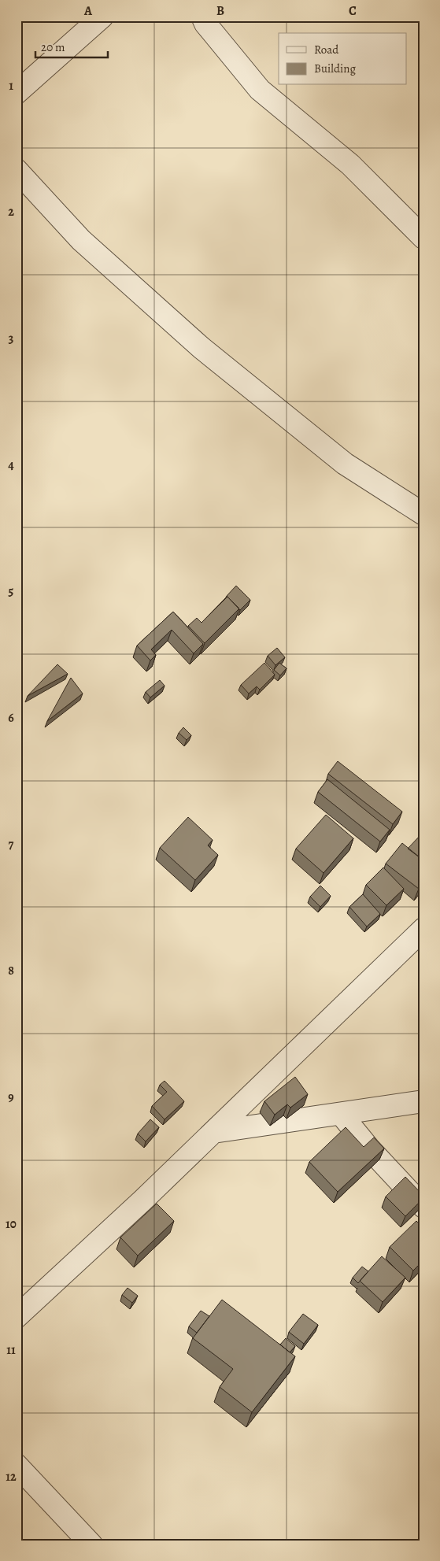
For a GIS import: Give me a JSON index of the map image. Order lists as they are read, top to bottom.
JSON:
{
  "legend": ["Road", "Building"],
  "scale_bar": "20 m",
  "grid": {
    "columns": ["A", "B", "C"],
    "rows": [
      "1",
      "2",
      "3",
      "4",
      "5",
      "6",
      "7",
      "8",
      "9",
      "10",
      "11",
      "12"
    ]
  }
}
